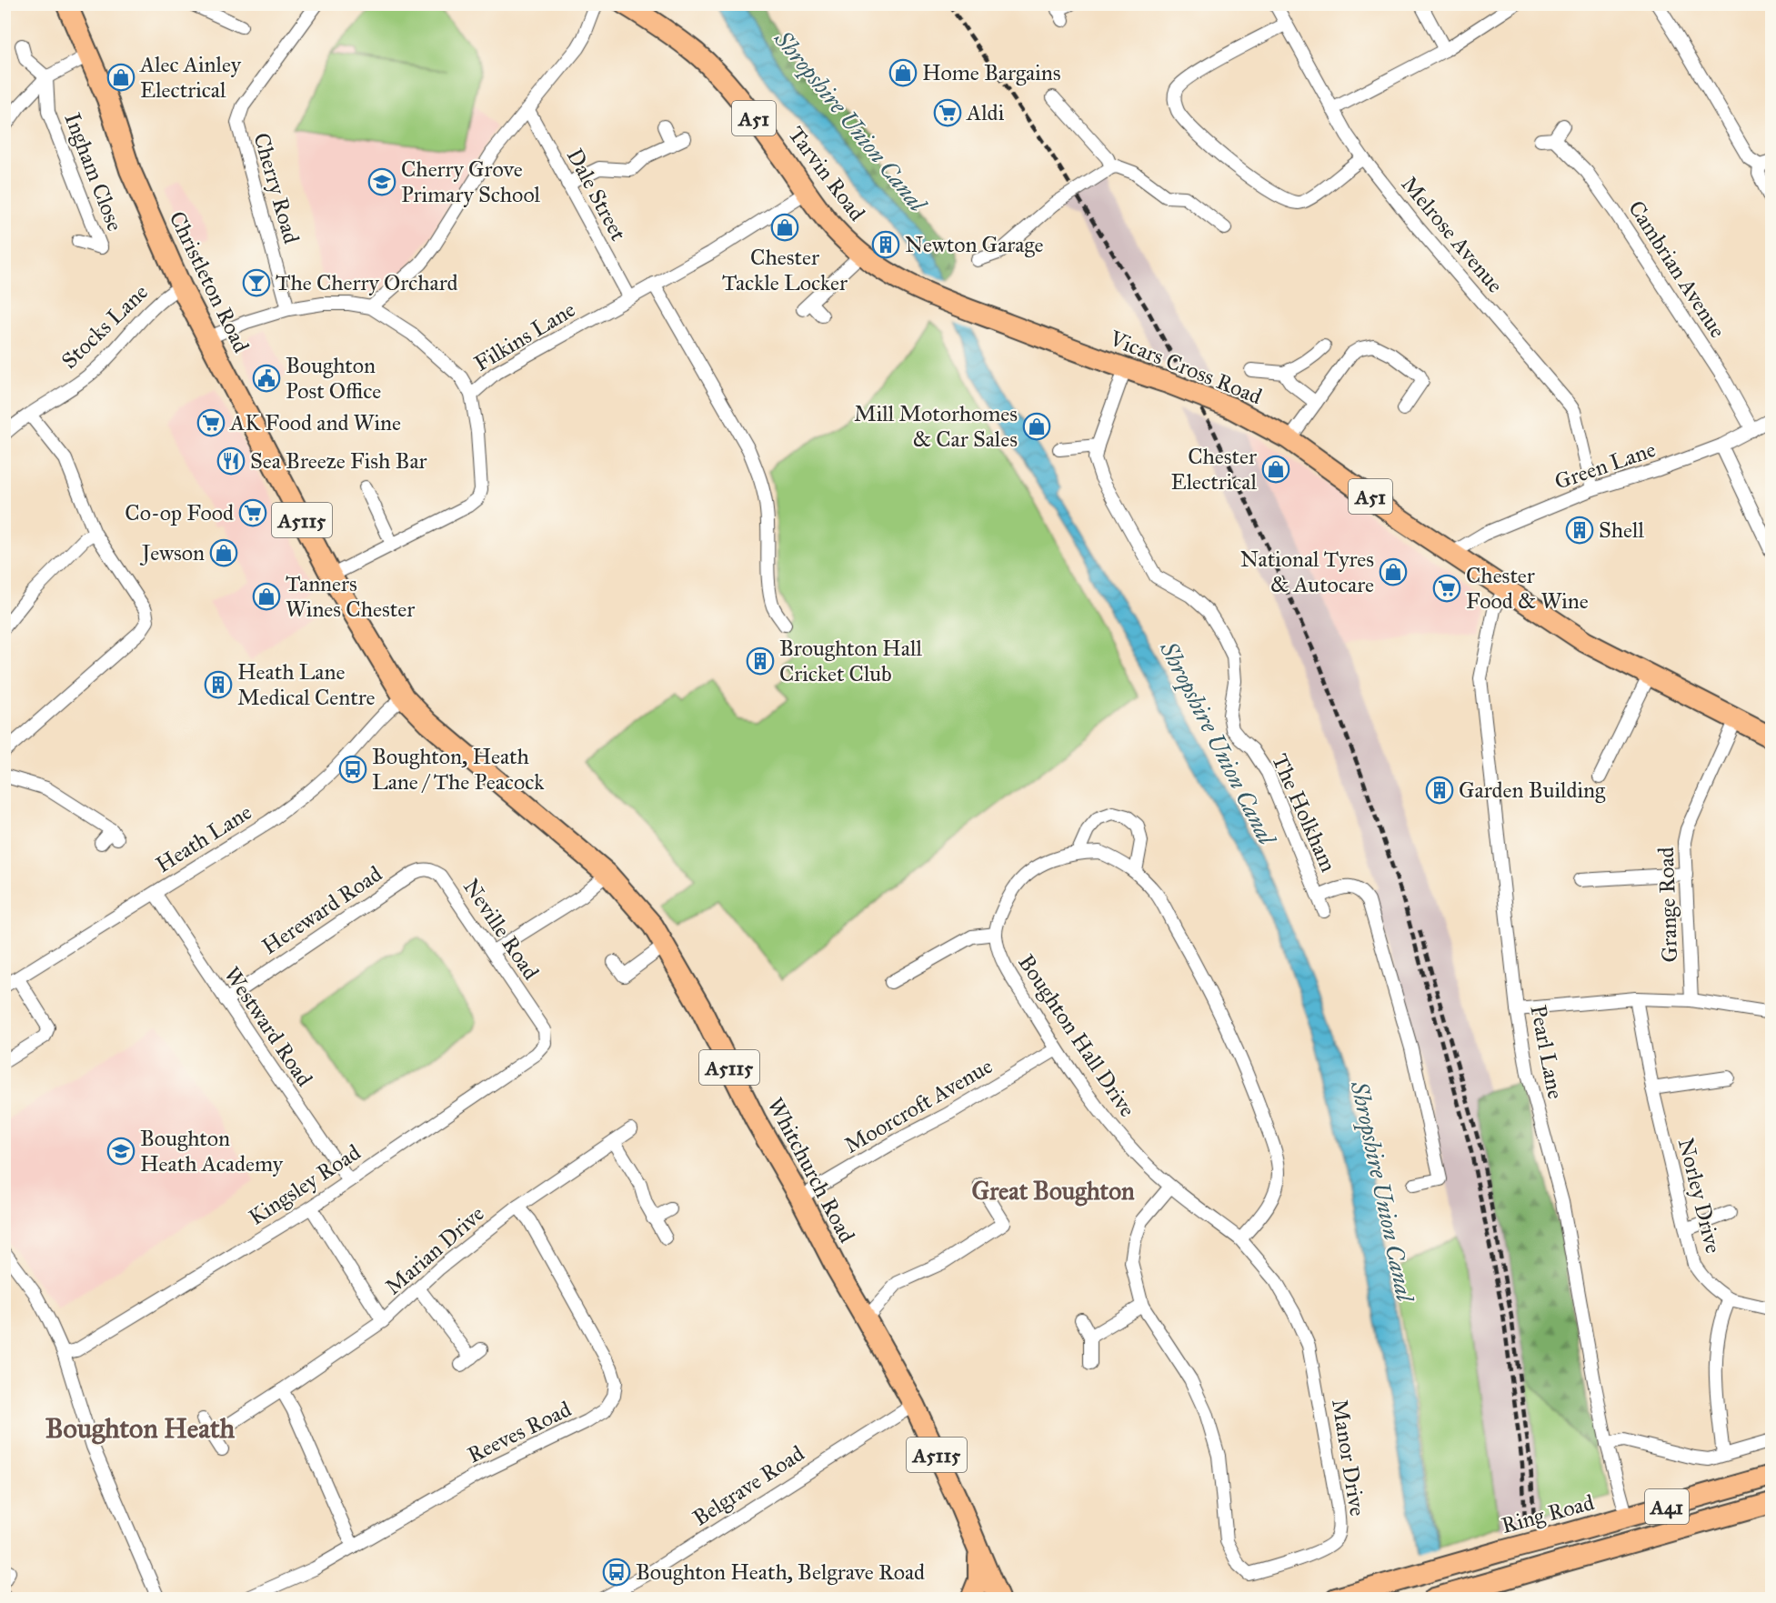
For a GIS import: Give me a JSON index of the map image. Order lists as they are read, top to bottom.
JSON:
{
  "streets": {
    "highway": [
      "A51",
      "Tarvin Road",
      "Christleton Road",
      "Vicars Cross Road",
      "A5115",
      "Whitchurch Road",
      "A41",
      "Ring Road"
    ],
    "street": [
      "Ingham Close",
      "Cherry Road",
      "Dale Street",
      "Melrose Avenue",
      "Cambrian Avenue",
      "Stocks Lane",
      "Filkins Lane",
      "Green Lane",
      "The Holkham",
      "Heath Lane",
      "Grange Road",
      "Hereward Road",
      "Neville Road",
      "Westward Road",
      "Boughton Hall Drive",
      "Pearl Lane",
      "Moorcroft Avenue",
      "Kingsley Road",
      "Norley Drive",
      "Marian Drive",
      "Reeves Road",
      "Manor Drive",
      "Belgrave Road"
    ]
  },
  "crossings": [
    ["Tarvin Road", "Filkins Lane"],
    ["Tarvin Road", "Vicars Cross Road"],
    ["Dale Street", "Filkins Lane"],
    ["Melrose Avenue", "Green Lane"],
    ["Cambrian Avenue", "Green Lane"],
    ["Christleton Road", "Stocks Lane"],
    ["Christleton Road", "Filkins Lane"],
    ["Christleton Road", "Heath Lane"],
    ["Christleton Road", "Whitchurch Road"],
    ["Vicars Cross Road", "Green Lane"],
    ["Vicars Cross Road", "The Holkham"],
    ["Vicars Cross Road", "Grange Road"],
    ["Vicars Cross Road", "Pearl Lane"],
    ["Heath Lane", "Westward Road"],
    ["Hereward Road", "Neville Road"],
    ["Hereward Road", "Westward Road"],
    ["Neville Road", "Kingsley Road"],
    ["Westward Road", "Kingsley Road"],
    ["Boughton Hall Drive", "Moorcroft Avenue"],
    ["Boughton Hall Drive", "Manor Drive"],
    ["Pearl Lane", "Ring Road"],
    ["Moorcroft Avenue", "Whitchurch Road"],
    ["Whitchurch Road", "Belgrave Road"],
    ["Marian Drive", "Reeves Road"]
  ],
  "districts": ["Great Boughton", "Boughton Heath"],
  "water": ["Shropshire Union Canal"],
  "places": {
    "shop": [
      "Home Bargains",
      "Alec Ainley Electrical",
      "Chester Tackle Locker",
      "Mill Motorhomes & Car Sales",
      "Chester Electrical",
      "Jewson",
      "National Tyres & Autocare",
      "Tanners Wines Chester"
    ],
    "supermarket": [
      "Aldi",
      "AK Food and Wine",
      "Co-op Food",
      "Chester Food & Wine"
    ],
    "school or university": ["Cherry Grove Primary School", "Boughton Heath Academy"],
    "building": [
      "Newton Garage",
      "Shell",
      "Broughton Hall Cricket Club",
      "Heath Lane Medical Centre",
      "Garden Building"
    ],
    "bar": ["The Cherry Orchard"],
    "public building": ["Boughton Post Office"],
    "restaurant": ["Sea Breeze Fish Bar"],
    "bus stop": ["Boughton, Heath Lane / The Peacock", "Boughton Heath, Belgrave Road"]
  }
}
